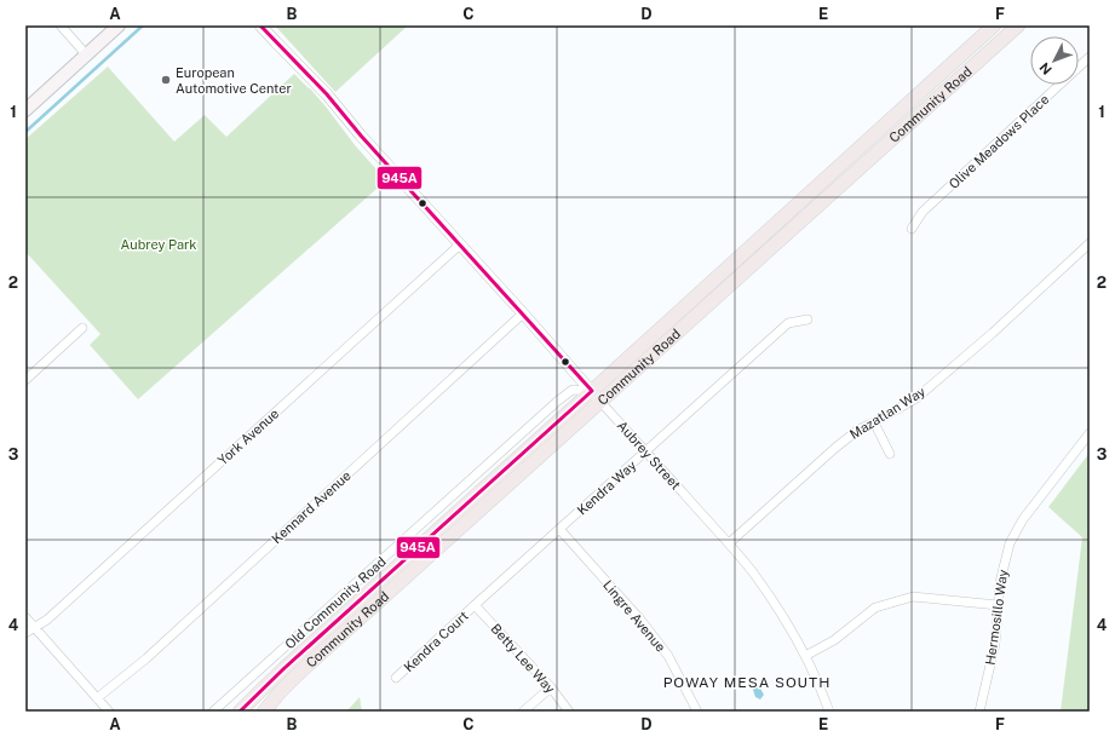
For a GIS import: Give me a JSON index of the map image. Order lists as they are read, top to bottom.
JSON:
{
  "streets": {
    "main road": ["Community Road"],
    "street": [
      "Olive Meadows Place",
      "Mazatlan Way",
      "York Avenue",
      "Aubrey Street",
      "Kendra Way",
      "Kennard Avenue",
      "Old Community Road",
      "Lingre Avenue",
      "Hermosillo Way",
      "Kendra Court",
      "Betty Lee Way"
    ]
  },
  "crossings": [
    ["Community Road", "Aubrey Street"],
    ["Community Road", "Old Community Road"],
    ["Mazatlan Way", "Aubrey Street"],
    ["York Avenue", "Aubrey Street"],
    ["Aubrey Street", "Kendra Way"],
    ["Aubrey Street", "Kennard Avenue"],
    ["Aubrey Street", "Old Community Road"],
    ["Kendra Way", "Lingre Avenue"],
    ["Kendra Way", "Kendra Court"],
    ["Kendra Way", "Betty Lee Way"],
    ["Kendra Court", "Betty Lee Way"]
  ],
  "districts": ["POWAY MESA SOUTH"],
  "parks": ["Aubrey Park"],
  "places": ["European Automotive Center"],
  "lines": ["transit line 945A"],
  "north": "bottom left",
  "grid": {
    "columns": [
      "A",
      "B",
      "C",
      "D",
      "E",
      "F"
    ],
    "rows": [
      "1",
      "2",
      "3",
      "4"
    ]
  }
}
